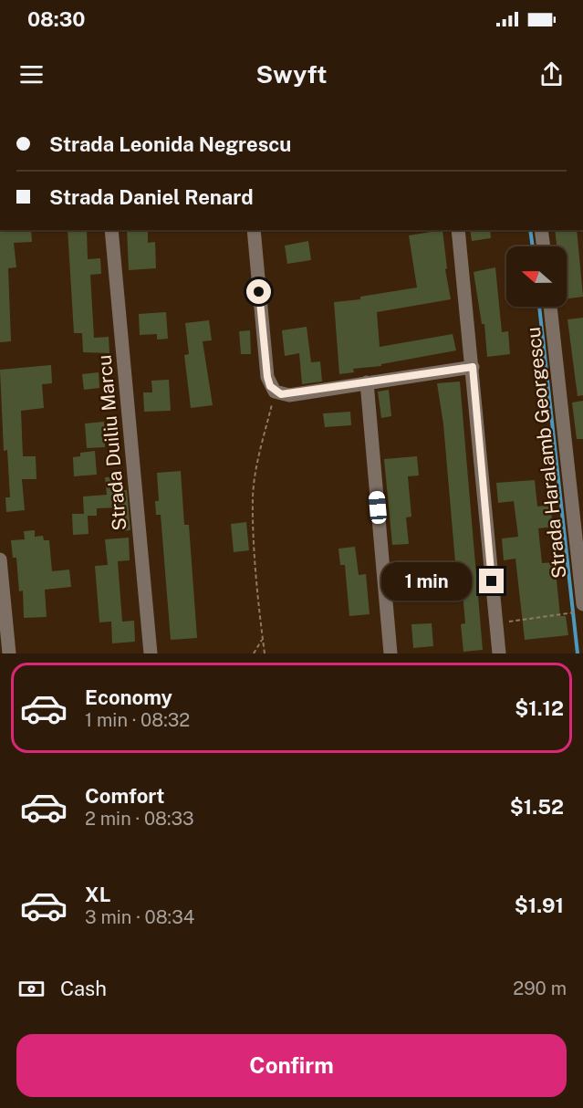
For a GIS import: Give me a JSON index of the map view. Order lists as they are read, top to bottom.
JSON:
{
  "streets": {
    "street": ["Strada Duiliu Marcu", "Strada Haralamb Georgescu"]
  },
  "north": "left",
  "page": {
    "status": "08:30",
    "header": "Swyft",
    "banner": ["Strada Leonida Negrescu", "Strada Daniel Renard"],
    "bubble": "1 min",
    "list": [
      {
        "name": "Economy",
        "note": "1 min · 08:32",
        "value": "$1.12"
      },
      {
        "name": "Comfort",
        "note": "2 min · 08:33",
        "value": "$1.52"
      },
      {
        "name": "XL",
        "note": "3 min · 08:34",
        "value": "$1.91"
      }
    ],
    "pay": ["Cash", "290 m"],
    "buttons": "Confirm"
  }
}
